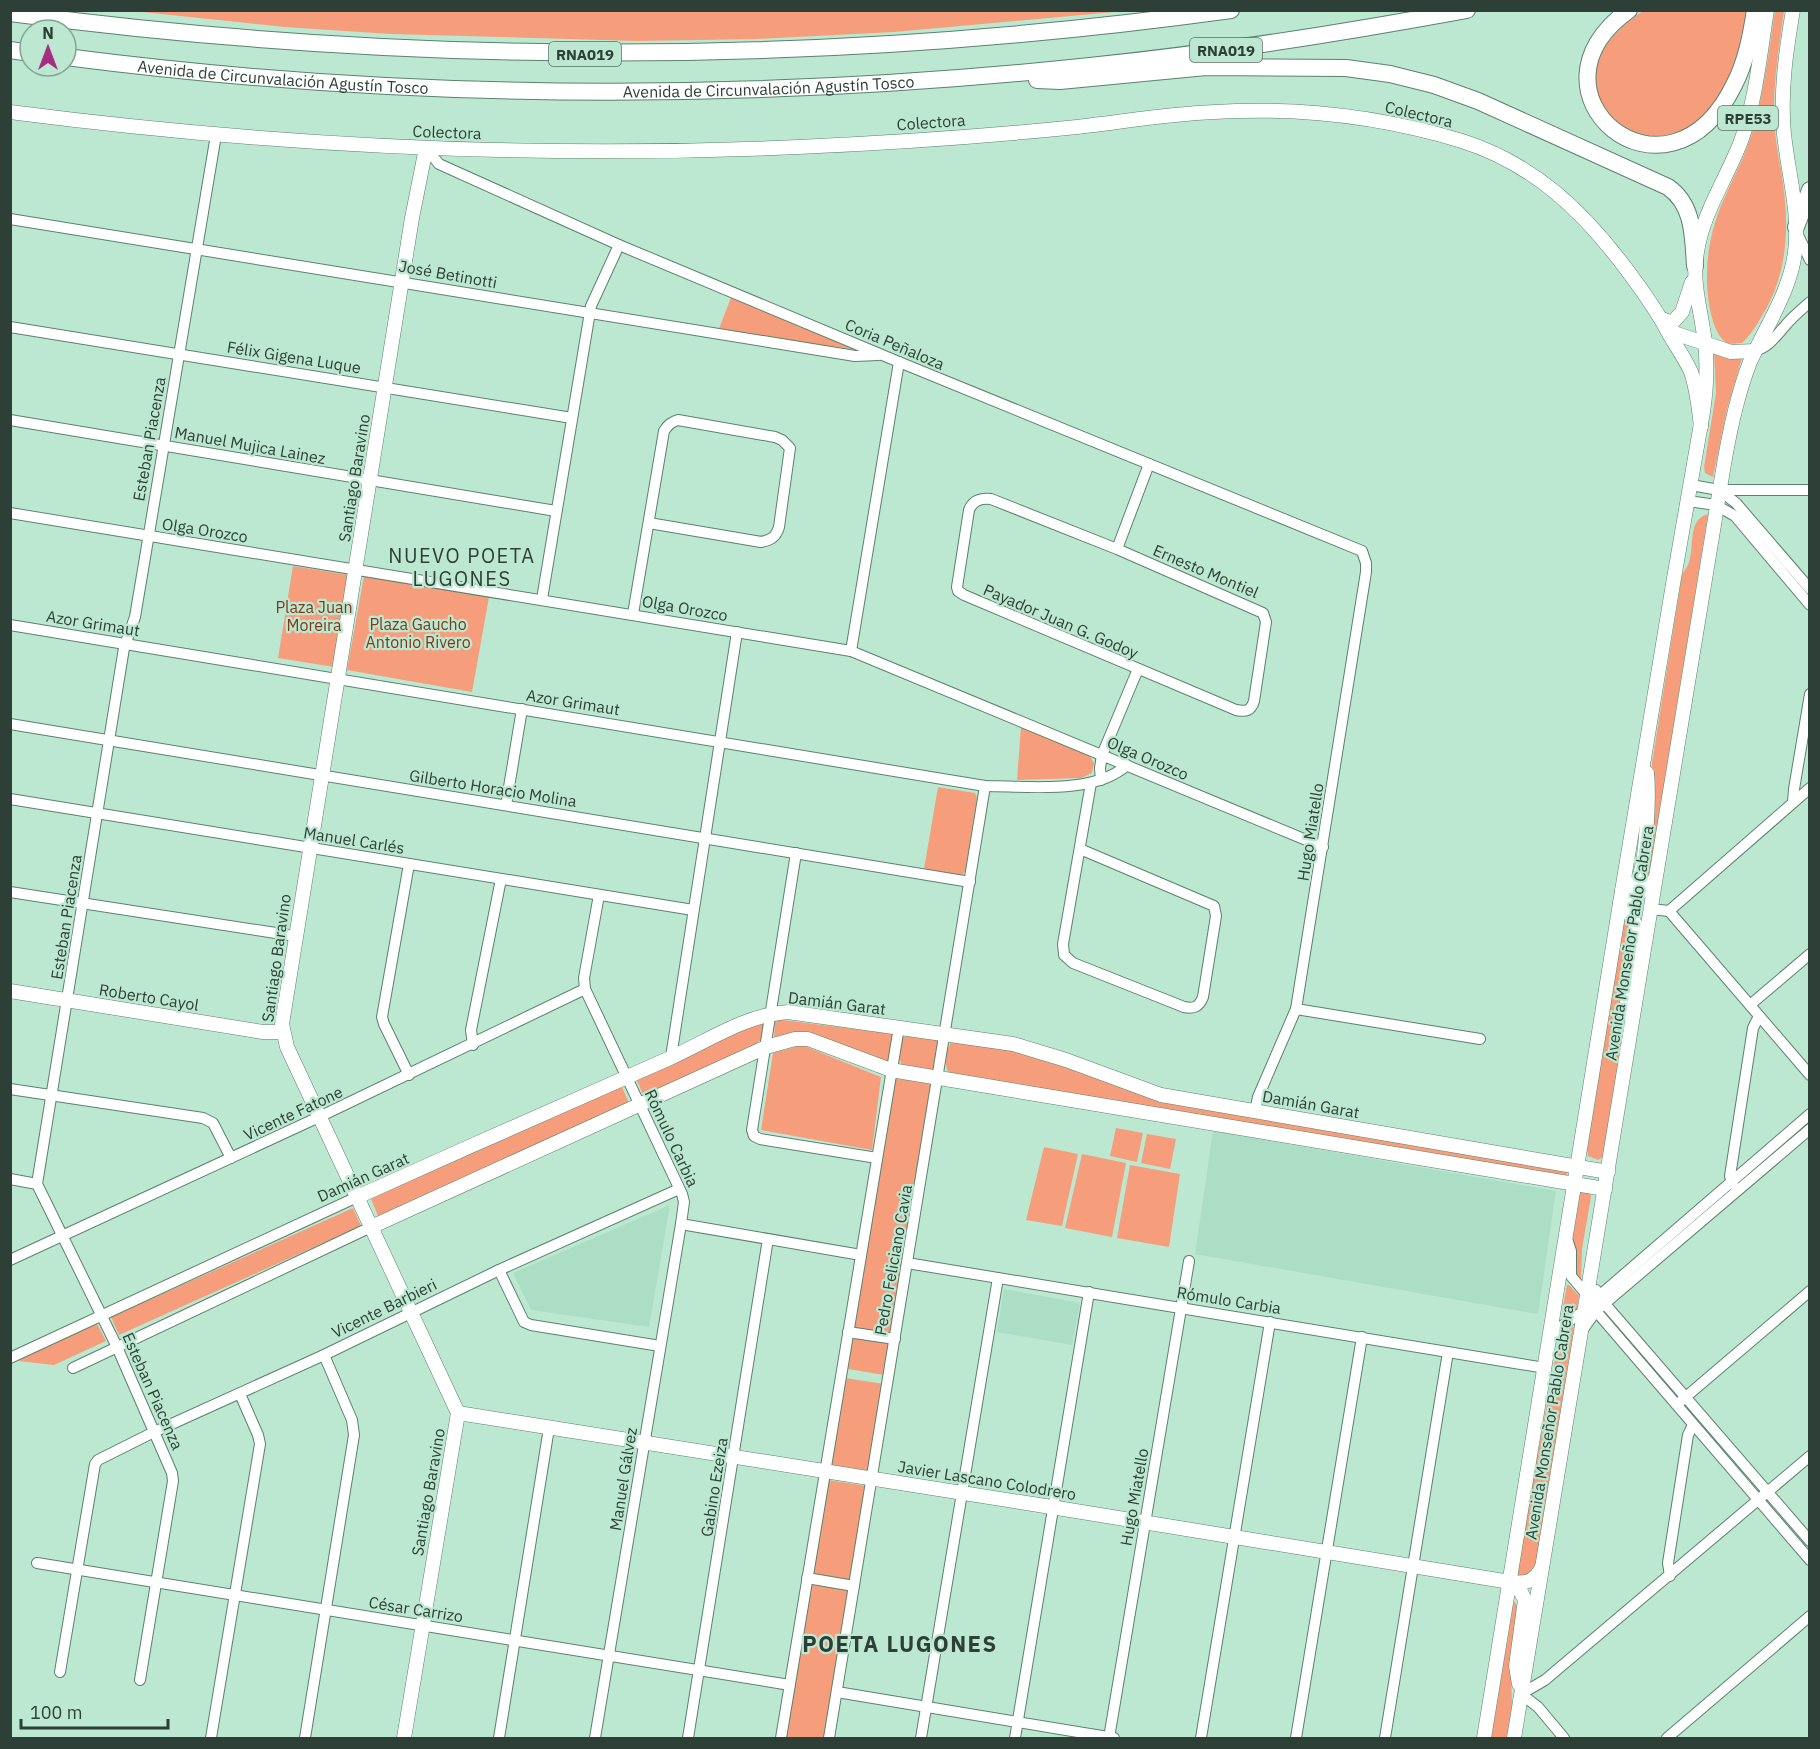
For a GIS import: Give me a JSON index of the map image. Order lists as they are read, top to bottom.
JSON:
{
  "streets": {
    "highway": ["RNA019", "Avenida de Circunvalación Agustín Tosco"],
    "main road": [
      "Colectora",
      "RPE53",
      "Santiago Baravino",
      "Avenida Monseñor Pablo Cabrera",
      "Roberto Cayol",
      "Damián Garat",
      "Javier Lascano Colodrero"
    ],
    "street": [
      "José Betinotti",
      "Coria Peñaloza",
      "Félix Gigena Luque",
      "Esteban Piacenza",
      "Manuel Mujica Lainez",
      "Olga Orozco",
      "Ernesto Montiel",
      "Payador Juan G. Godoy",
      "Azor Grimaut",
      "Gilberto Horacio Molina",
      "Hugo Miatello",
      "Manuel Carlés",
      "Vicente Fatone",
      "Rómulo Carbia",
      "Pedro Feliciano Cavia",
      "Vicente Barbieri",
      "Manuel Gálvez",
      "Gabino Ezeiza",
      "César Carrizo"
    ]
  },
  "crossings": [
    ["Colectora", "Coria Peñaloza"],
    ["Colectora", "Esteban Piacenza"],
    ["Colectora", "Santiago Baravino"],
    ["José Betinotti", "Coria Peñaloza"],
    ["José Betinotti", "Esteban Piacenza"],
    ["José Betinotti", "Santiago Baravino"],
    ["Coria Peñaloza", "Santiago Baravino"],
    ["Coria Peñaloza", "Hugo Miatello"],
    ["Félix Gigena Luque", "Esteban Piacenza"],
    ["Félix Gigena Luque", "Santiago Baravino"],
    ["Esteban Piacenza", "Manuel Mujica Lainez"],
    ["Esteban Piacenza", "Olga Orozco"],
    ["Esteban Piacenza", "Azor Grimaut"],
    ["Esteban Piacenza", "Gilberto Horacio Molina"],
    ["Esteban Piacenza", "Manuel Carlés"],
    ["Esteban Piacenza", "Roberto Cayol"],
    ["Esteban Piacenza", "Damián Garat"],
    ["Esteban Piacenza", "Vicente Fatone"],
    ["Esteban Piacenza", "Vicente Barbieri"],
    ["Esteban Piacenza", "César Carrizo"],
    ["Manuel Mujica Lainez", "Santiago Baravino"],
    ["Santiago Baravino", "Olga Orozco"],
    ["Santiago Baravino", "Azor Grimaut"],
    ["Santiago Baravino", "Gilberto Horacio Molina"],
    ["Santiago Baravino", "Manuel Carlés"],
    ["Santiago Baravino", "Roberto Cayol"],
    ["Santiago Baravino", "Damián Garat"],
    ["Santiago Baravino", "Vicente Fatone"],
    ["Santiago Baravino", "Vicente Barbieri"],
    ["Santiago Baravino", "Javier Lascano Colodrero"],
    ["Santiago Baravino", "César Carrizo"],
    ["Olga Orozco", "Payador Juan G. Godoy"],
    ["Olga Orozco", "Azor Grimaut"],
    ["Olga Orozco", "Hugo Miatello"],
    ["Ernesto Montiel", "Payador Juan G. Godoy"],
    ["Payador Juan G. Godoy", "Azor Grimaut"],
    ["Azor Grimaut", "Pedro Feliciano Cavia"],
    ["Gilberto Horacio Molina", "Pedro Feliciano Cavia"],
    ["Hugo Miatello", "Damián Garat"],
    ["Hugo Miatello", "Rómulo Carbia"],
    ["Hugo Miatello", "Javier Lascano Colodrero"],
    ["Avenida Monseñor Pablo Cabrera", "Damián Garat"],
    ["Avenida Monseñor Pablo Cabrera", "Rómulo Carbia"],
    ["Avenida Monseñor Pablo Cabrera", "Javier Lascano Colodrero"],
    ["Damián Garat", "Rómulo Carbia"],
    ["Damián Garat", "Pedro Feliciano Cavia"],
    ["Vicente Fatone", "Rómulo Carbia"],
    ["Rómulo Carbia", "Pedro Feliciano Cavia"],
    ["Rómulo Carbia", "Vicente Barbieri"],
    ["Rómulo Carbia", "Manuel Gálvez"],
    ["Pedro Feliciano Cavia", "Javier Lascano Colodrero"],
    ["Pedro Feliciano Cavia", "César Carrizo"],
    ["Vicente Barbieri", "César Carrizo"],
    ["Manuel Gálvez", "Javier Lascano Colodrero"],
    ["Manuel Gálvez", "César Carrizo"],
    ["Javier Lascano Colodrero", "Gabino Ezeiza"],
    ["Gabino Ezeiza", "César Carrizo"]
  ],
  "districts": ["NUEVO POETA LUGONES", "POETA LUGONES"],
  "parks": ["Plaza Juan Moreira", "Plaza Gaucho Antonio Rivero"],
  "scale_bar": "100 m",
  "north": "top"
}
